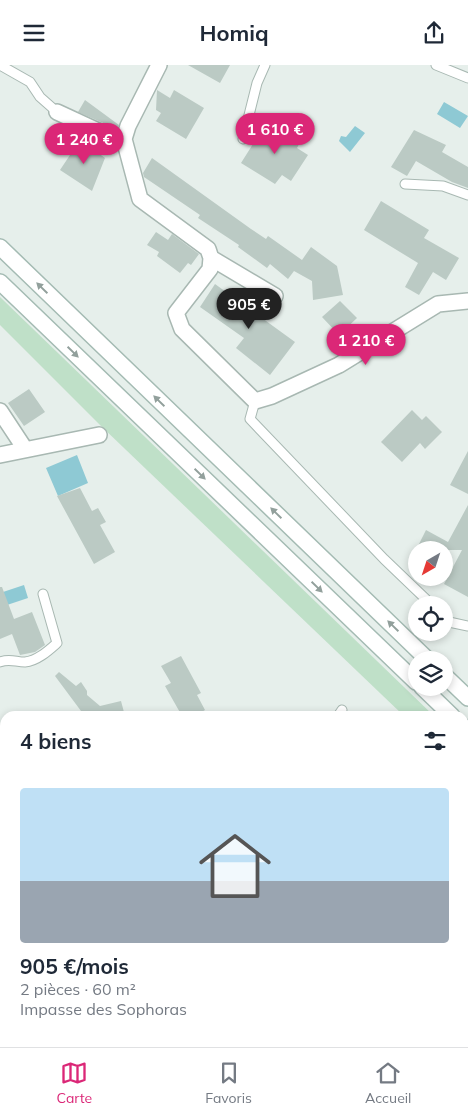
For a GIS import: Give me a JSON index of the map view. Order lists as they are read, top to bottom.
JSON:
{
  "north": "bottom left",
  "page": {
    "header": "Homiq",
    "price": [
      "1 610 €",
      "1 240 €",
      "905 €",
      "1 210 €"
    ],
    "heading": "4 biens",
    "list": [
      {
        "name": "905 €/mois",
        "note": "2 pièces · 60 m² · Impasse des Sophoras"
      }
    ],
    "tabs": ["Carte", "Favoris", "Accueil"]
  }
}
